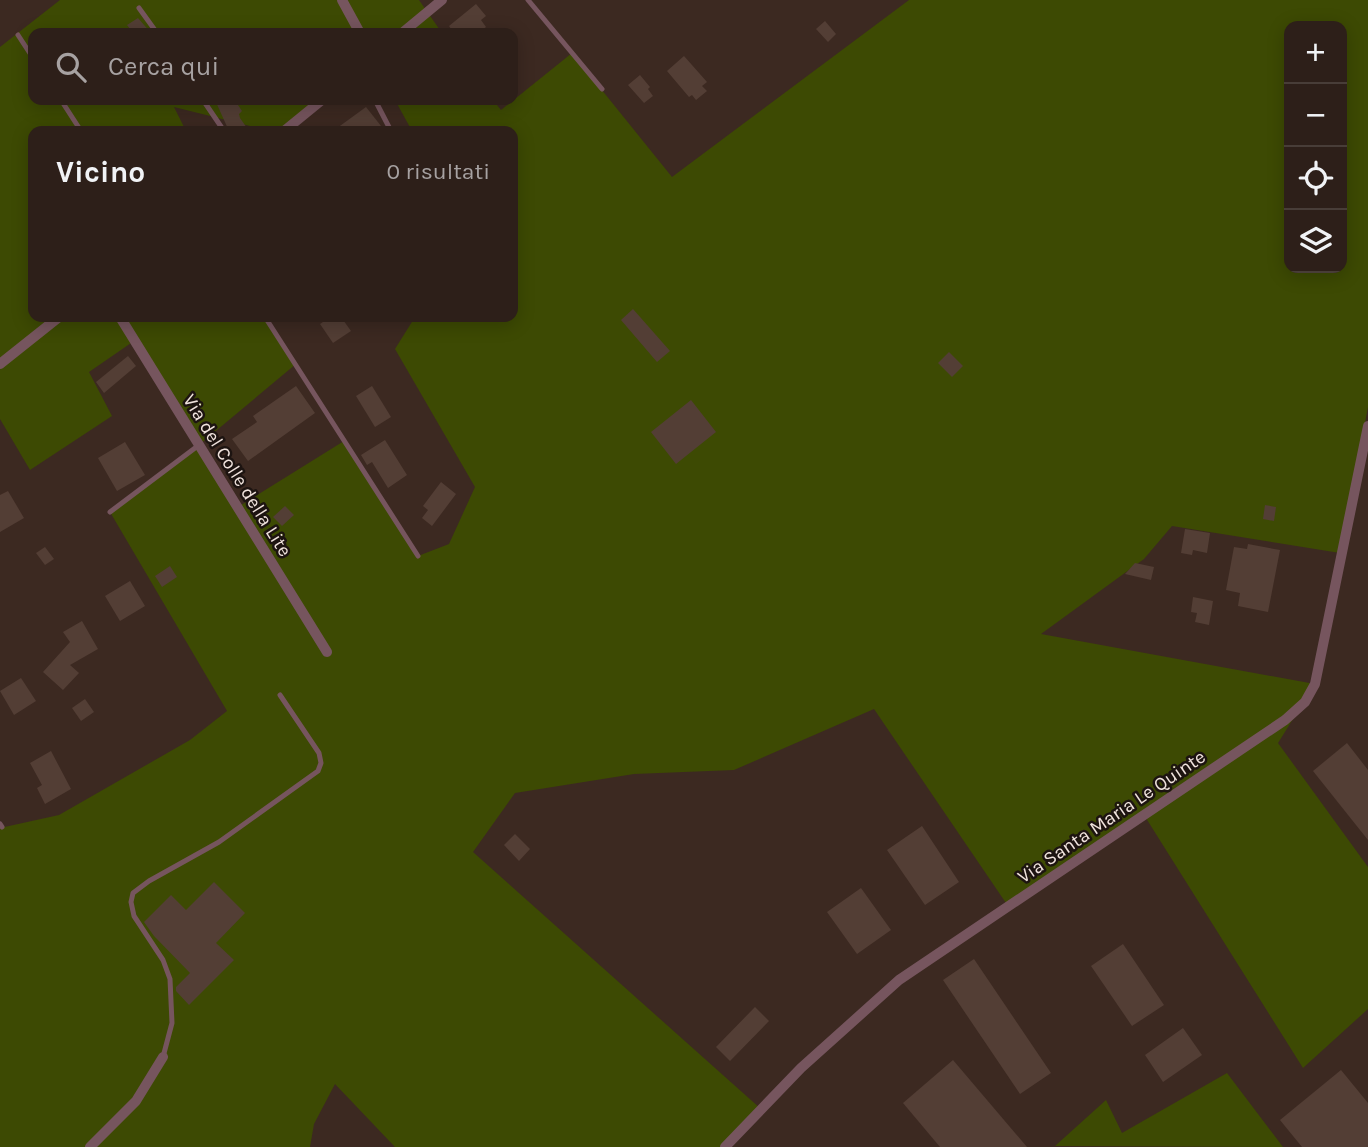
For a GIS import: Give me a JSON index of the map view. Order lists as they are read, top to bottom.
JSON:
{
  "streets": {
    "street": ["Via del Colle della Lite", "Via Santa Maria Le Quinte"]
  },
  "page": {
    "map_buttons": ["+", "−"],
    "search": "Cerca qui",
    "heading": ["Vicino", "0 risultati"]
  }
}
